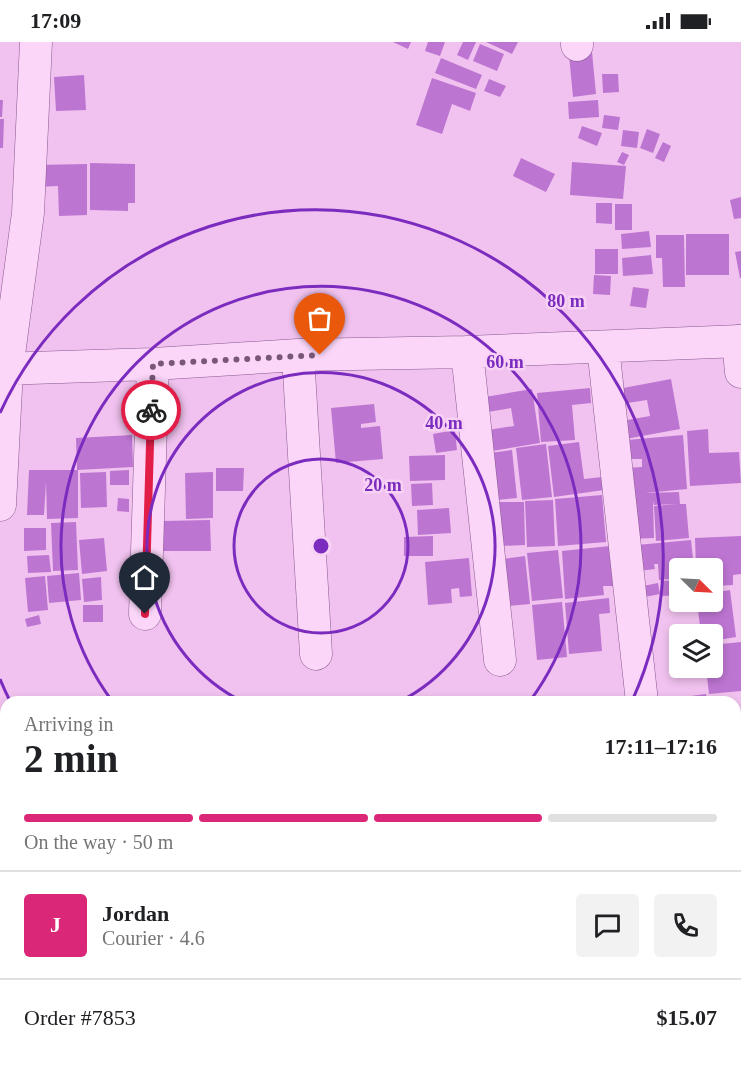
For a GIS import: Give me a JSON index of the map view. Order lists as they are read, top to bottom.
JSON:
{
  "north": "bottom right",
  "page": {
    "status": "17:09",
    "heading": ["2 min", "Arriving in", "17:11–17:16"],
    "panel": [
      "Jordan",
      "Courier · 4.6",
      "Order #7853",
      "$15.07"
    ],
    "bar": "On the way · 50 m",
    "round": "J"
  },
  "rings": [
    "80 m",
    "60 m",
    "40 m",
    "20 m"
  ]
}
